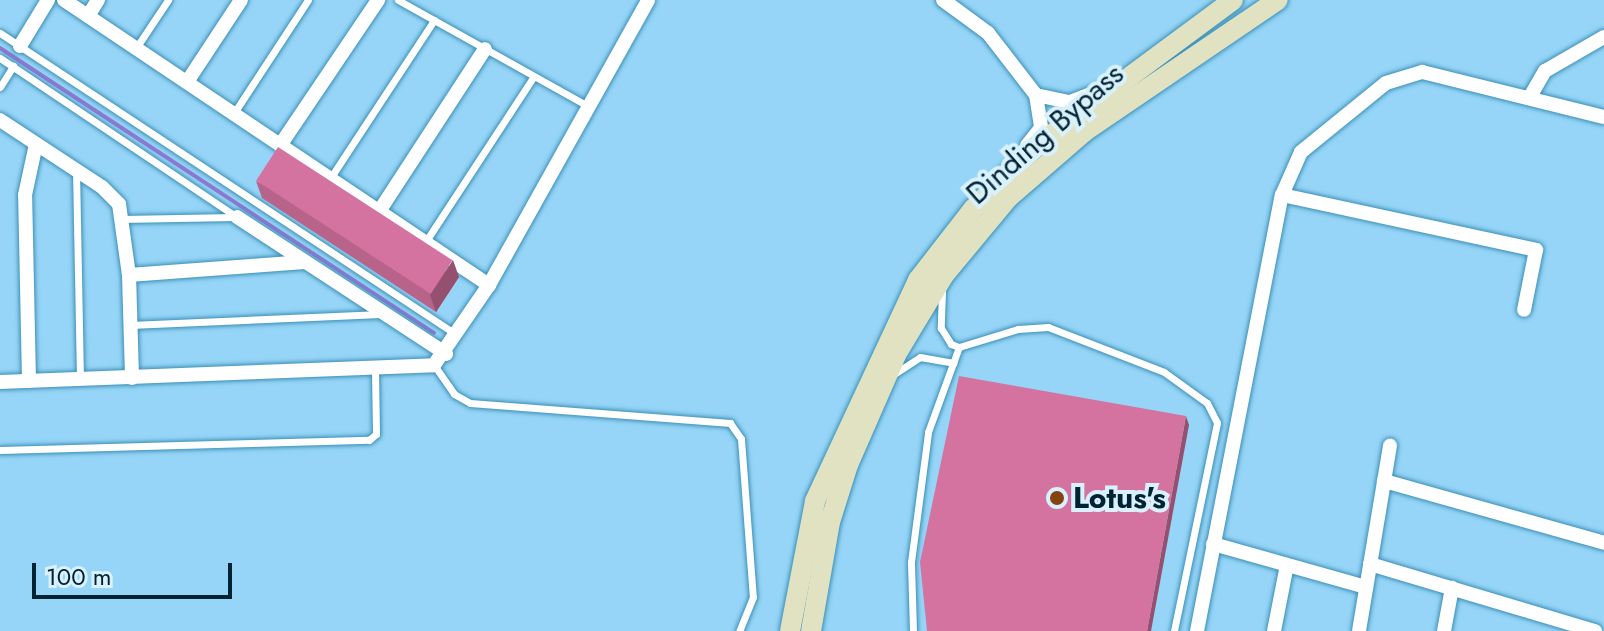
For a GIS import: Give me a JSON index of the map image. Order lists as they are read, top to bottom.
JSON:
{
  "streets": {
    "main road": ["Dinding Bypass"]
  },
  "places": ["Lotus's"],
  "scale_bar": "100 m"
}
